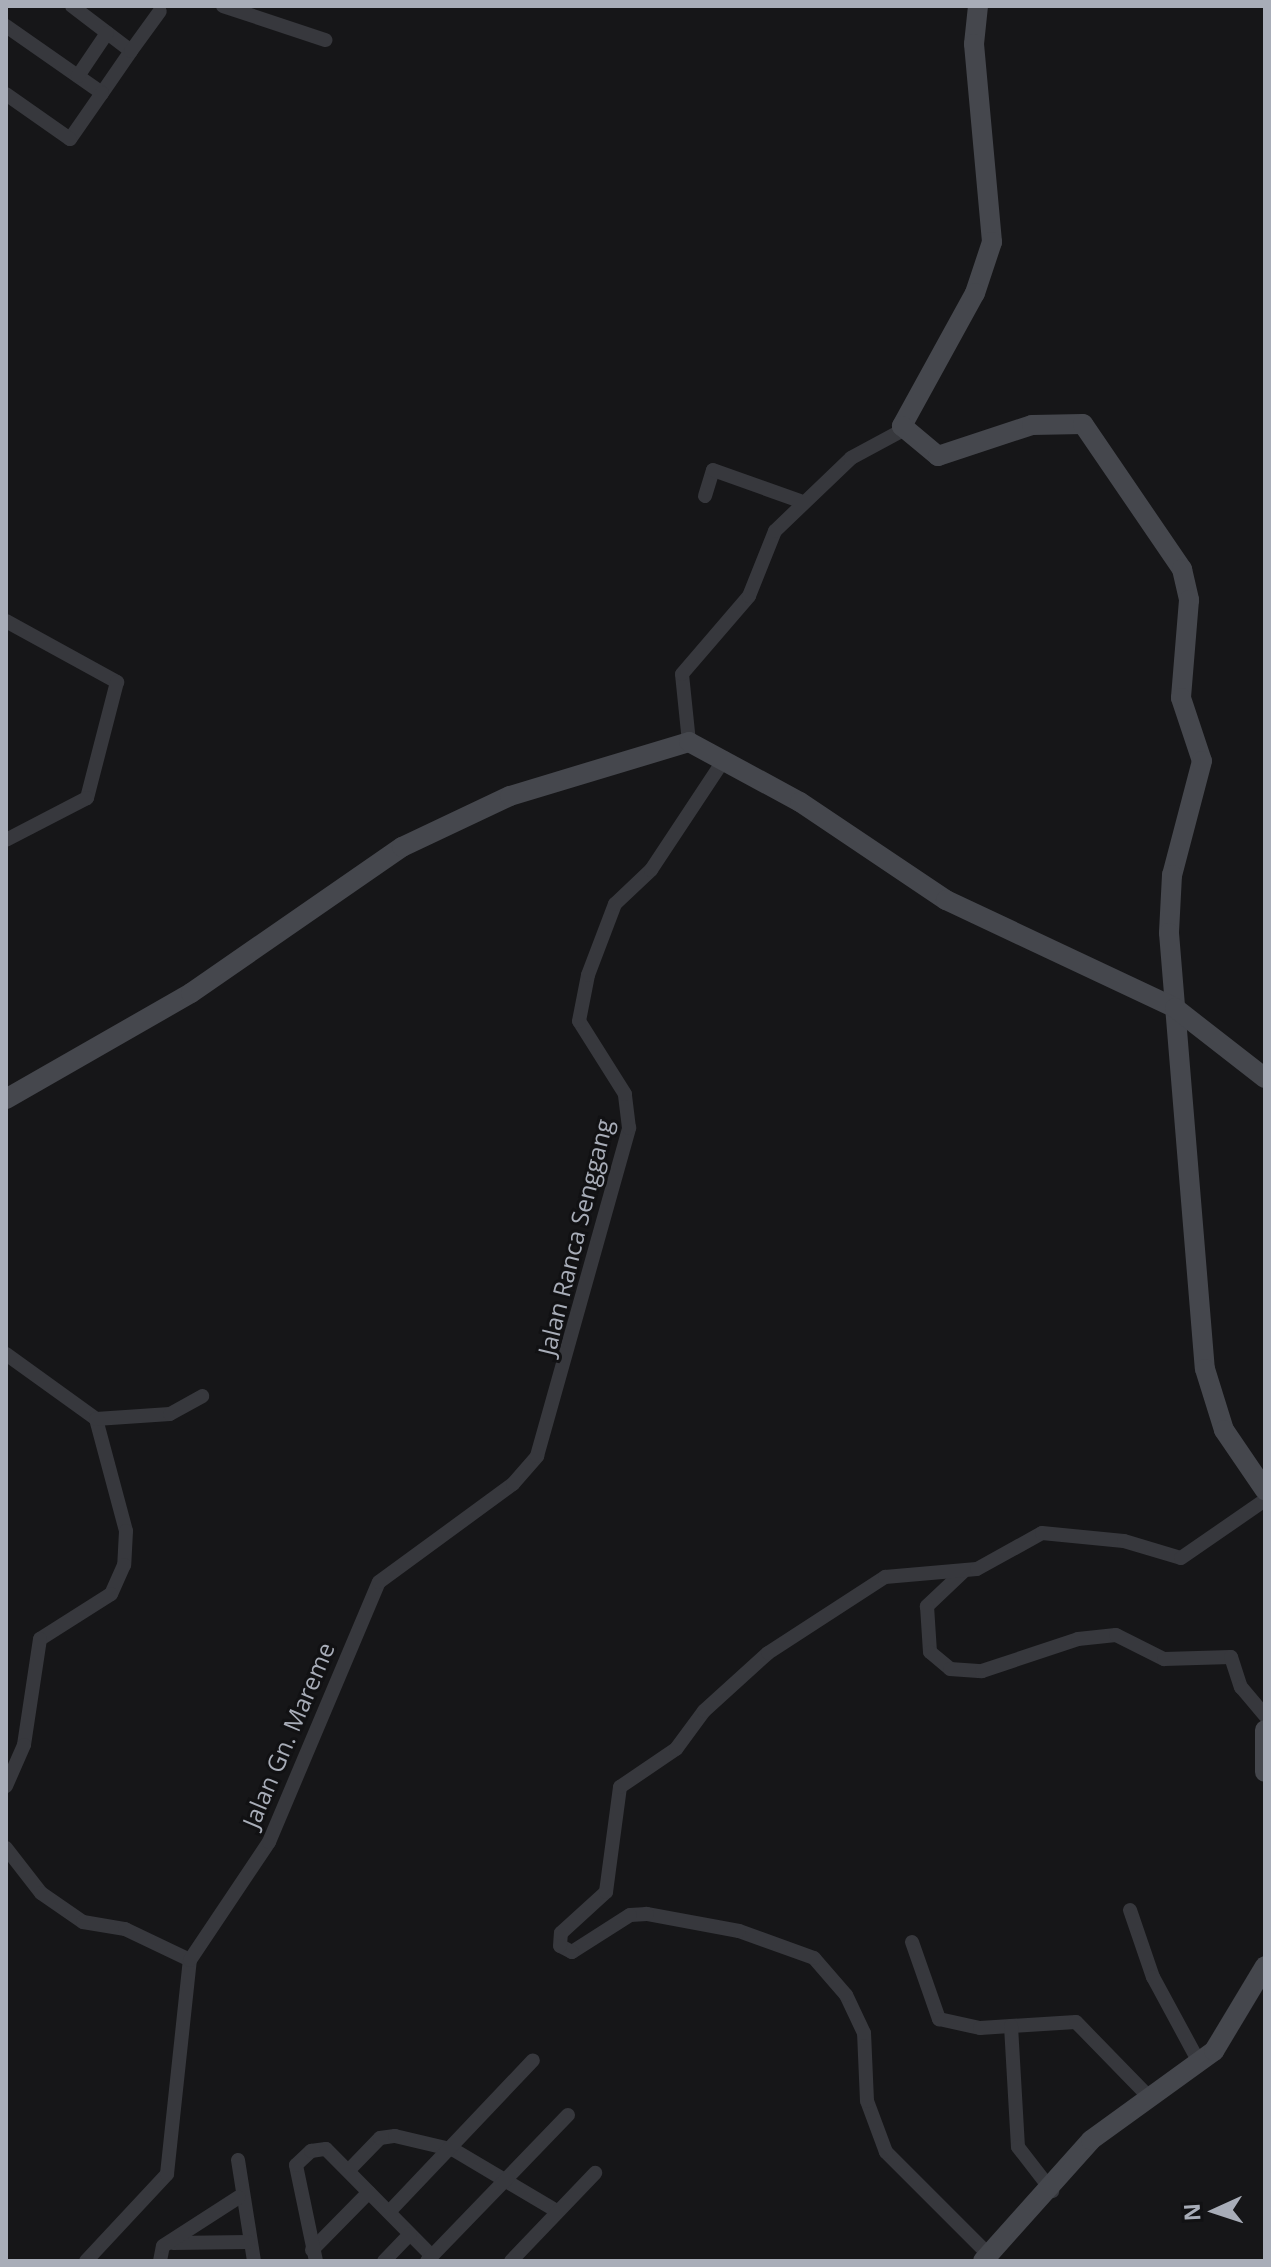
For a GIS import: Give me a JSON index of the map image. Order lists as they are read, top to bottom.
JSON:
{
  "streets": {
    "street": ["Jalan Ranca Senggang", "Jalan Gn. Mareme"]
  },
  "crossings": [
    ["Jalan Ranca Senggang", "Jalan Gn. Mareme"]
  ],
  "north": "left"
}
